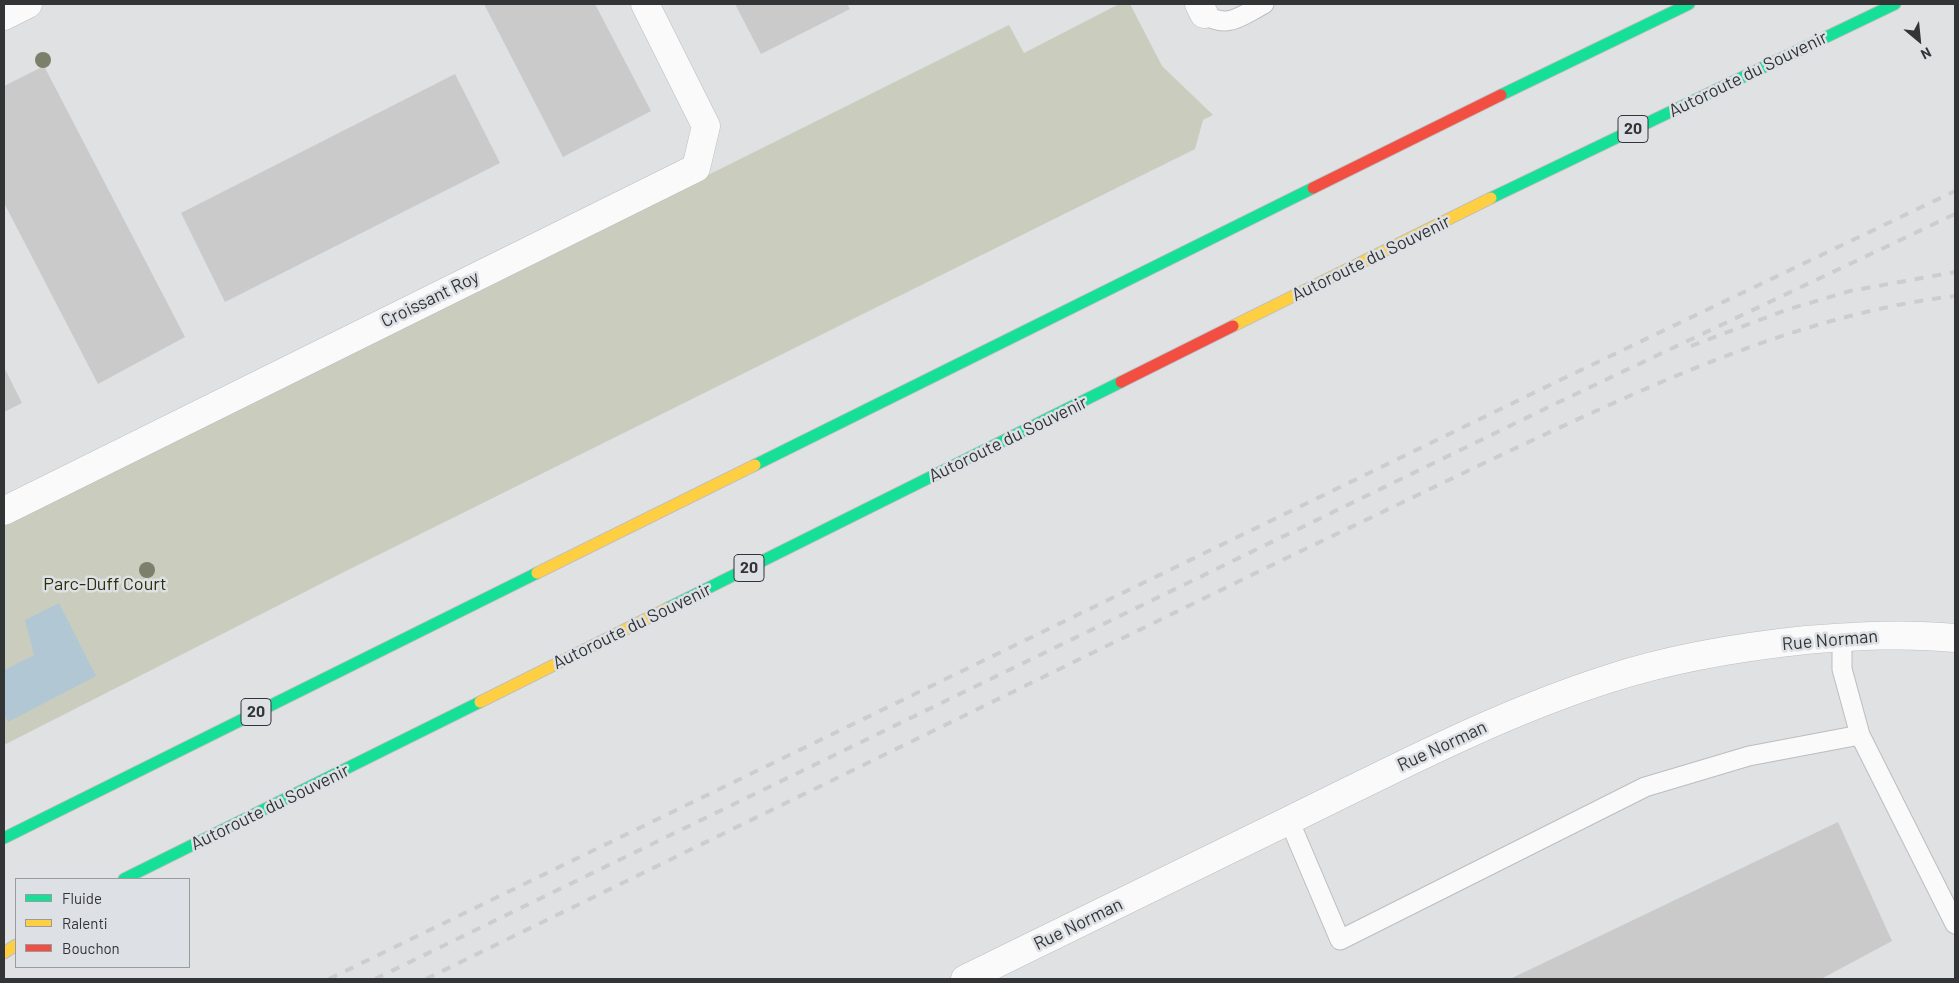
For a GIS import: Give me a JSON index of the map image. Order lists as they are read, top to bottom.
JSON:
{
  "streets": {
    "highway": ["Autoroute du Souvenir", "20"],
    "street": ["Croissant Roy", "Rue Norman"]
  },
  "parks": ["Parc-Duff Court"],
  "legend": ["Fluide", "Ralenti", "Bouchon"],
  "north": "bottom right"
}
